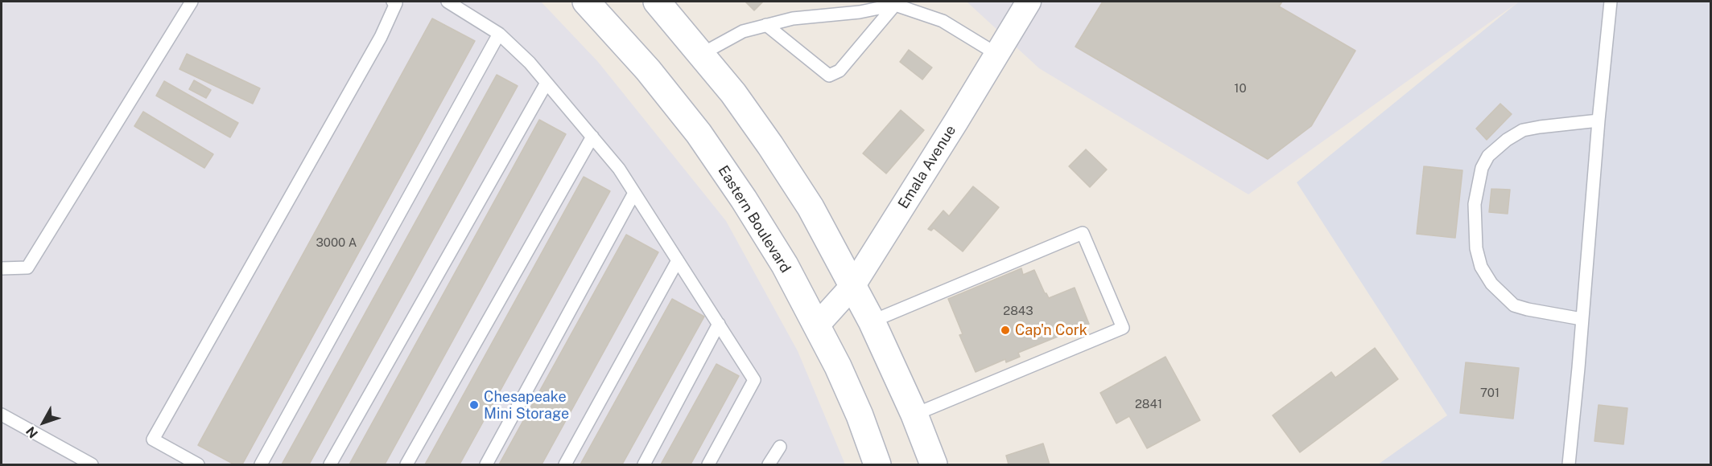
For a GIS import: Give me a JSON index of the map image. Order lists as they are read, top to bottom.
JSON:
{
  "streets": {
    "main road": ["Eastern Boulevard"],
    "street": ["Emala Avenue"]
  },
  "crossings": [
    ["Emala Avenue", "Eastern Boulevard"]
  ],
  "places": ["Cap'n Cork", "Chesapeake Mini Storage"],
  "house_numbers": [
    "10",
    "3000 A",
    "2843",
    "701",
    "2841"
  ],
  "north": "bottom left"
}
